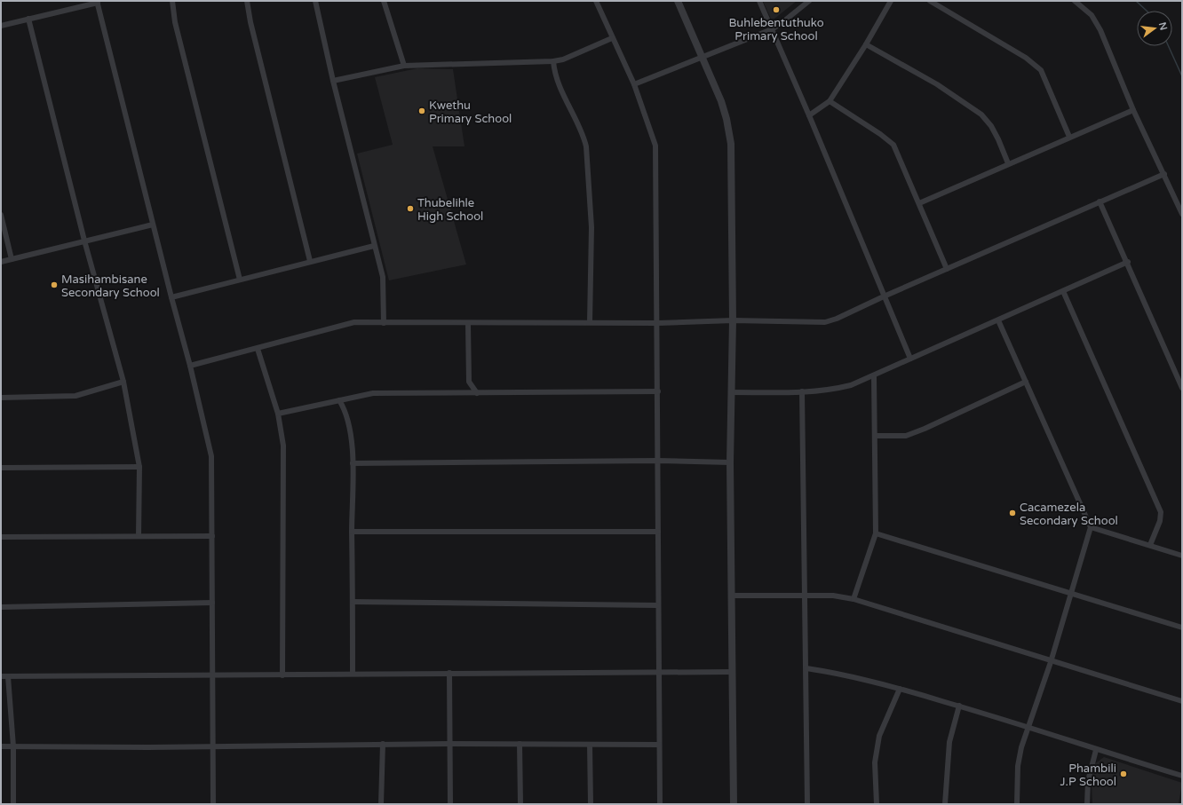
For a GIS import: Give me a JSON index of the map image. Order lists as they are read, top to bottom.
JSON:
{
  "places": [
    "Buhlebentuthuko Primary School",
    "Kwethu Primary School",
    "Thubelihle High School",
    "Masihambisane Secondary School",
    "Cacamezela Secondary School",
    "Phambili J.P School"
  ],
  "north": "right"
}
